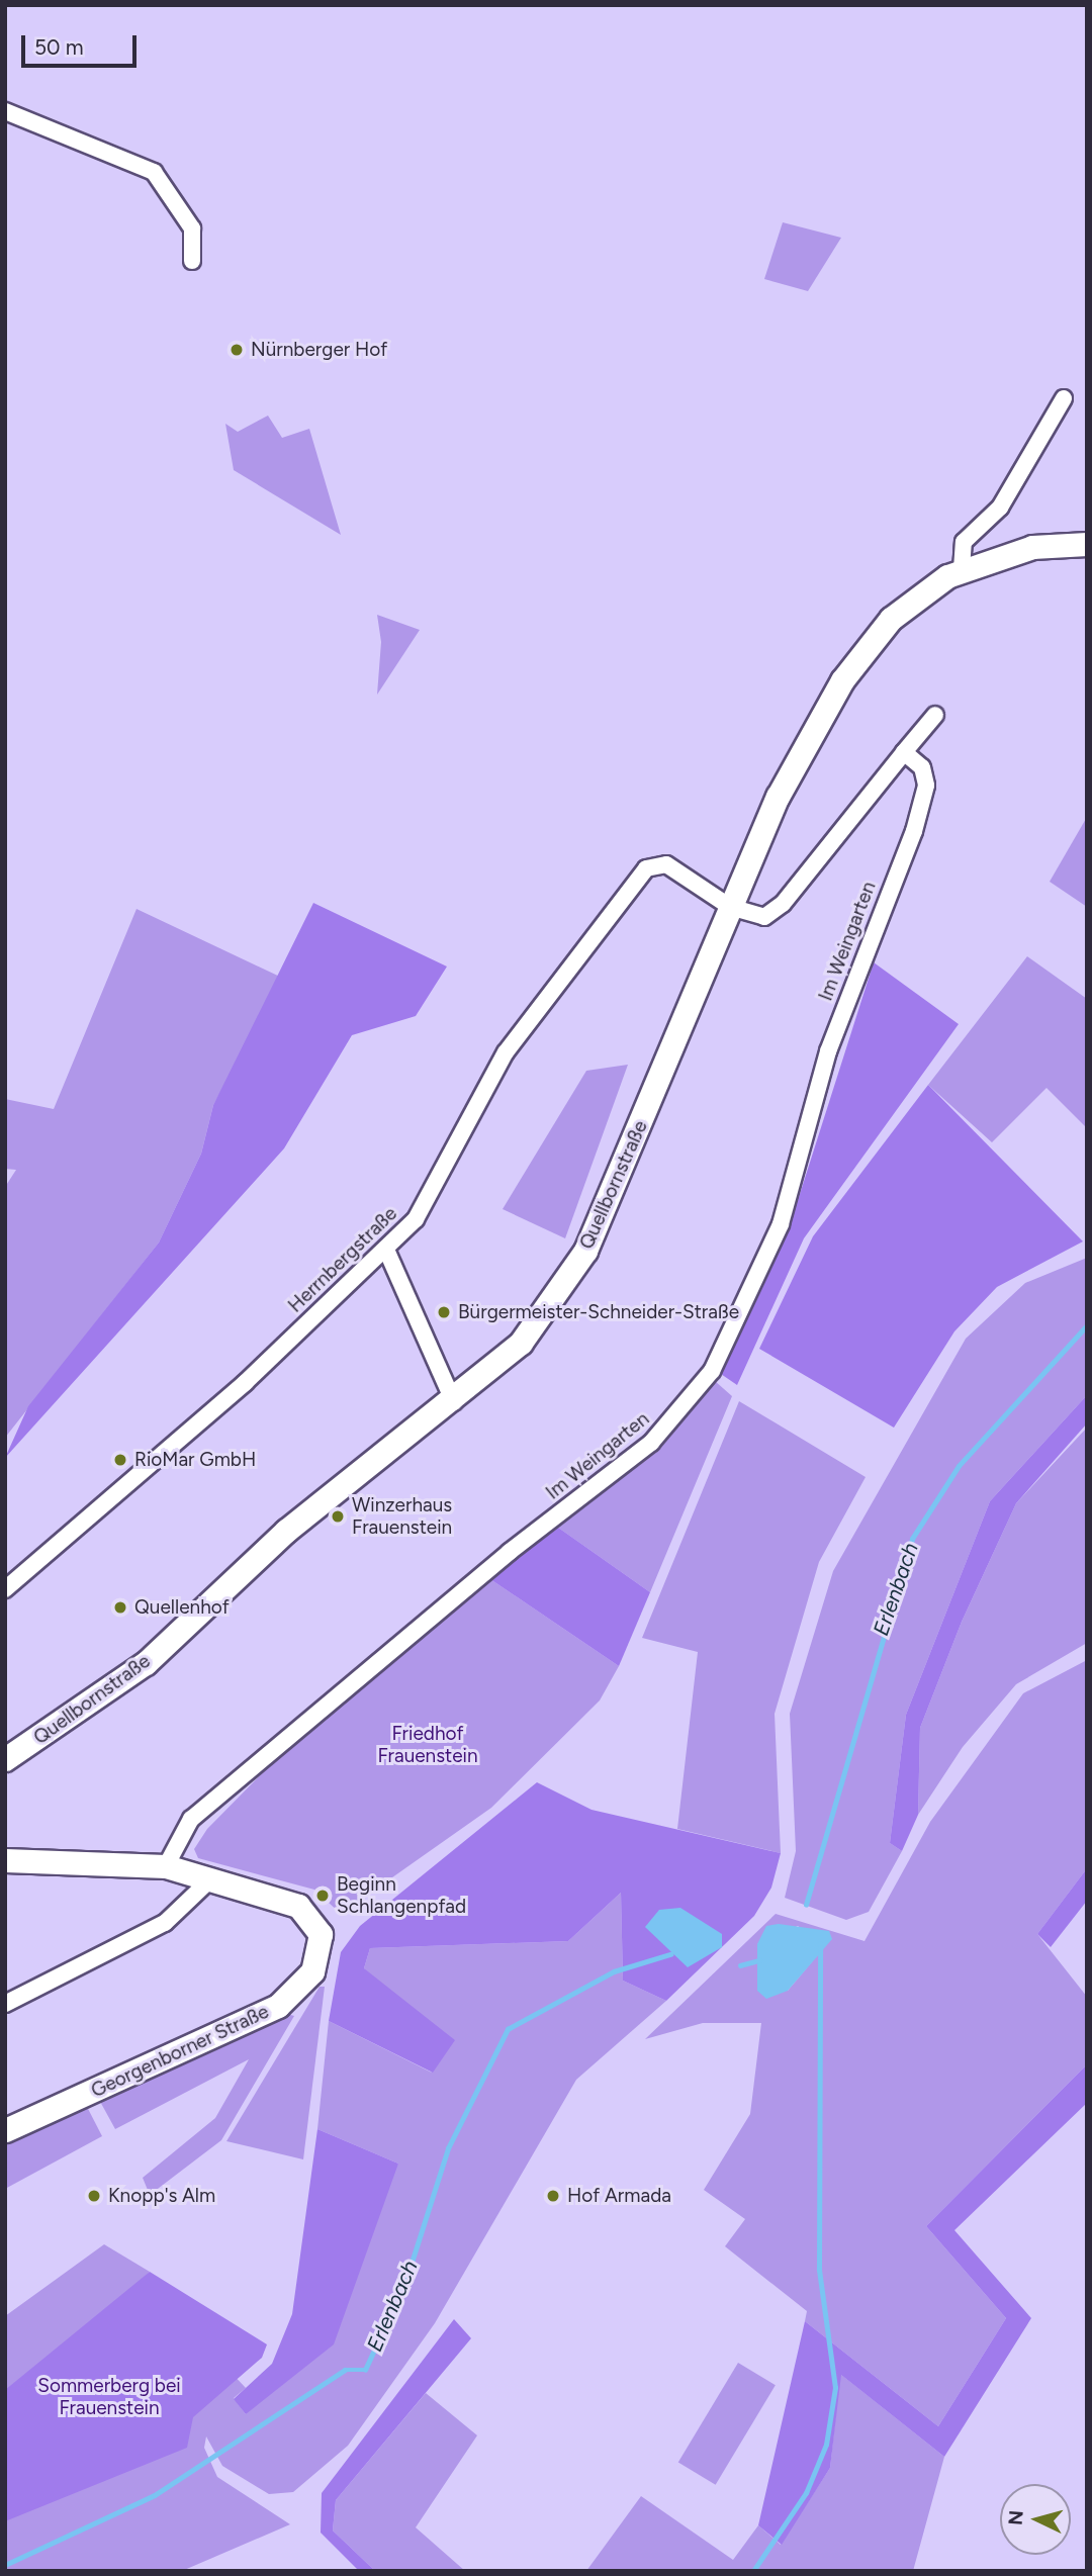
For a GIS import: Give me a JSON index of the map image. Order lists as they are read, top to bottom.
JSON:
{
  "streets": {
    "main road": ["Quellbornstraße", "Georgenborner Straße"],
    "street": ["Im Weingarten", "Herrnbergstraße"]
  },
  "crossings": [
    ["Im Weingarten", "Georgenborner Straße"],
    ["Quellbornstraße", "Herrnbergstraße"]
  ],
  "water": ["Erlenbach"],
  "parks": ["Friedhof Frauenstein", "Sommerberg bei Frauenstein"],
  "places": [
    "Nürnberger Hof",
    "Bürgermeister-Schneider-Straße",
    "RioMar GmbH",
    "Winzerhaus Frauenstein",
    "Quellenhof",
    "Beginn Schlangenpfad",
    "Knopp's Alm",
    "Hof Armada"
  ],
  "scale_bar": "50 m",
  "north": "left"
}
